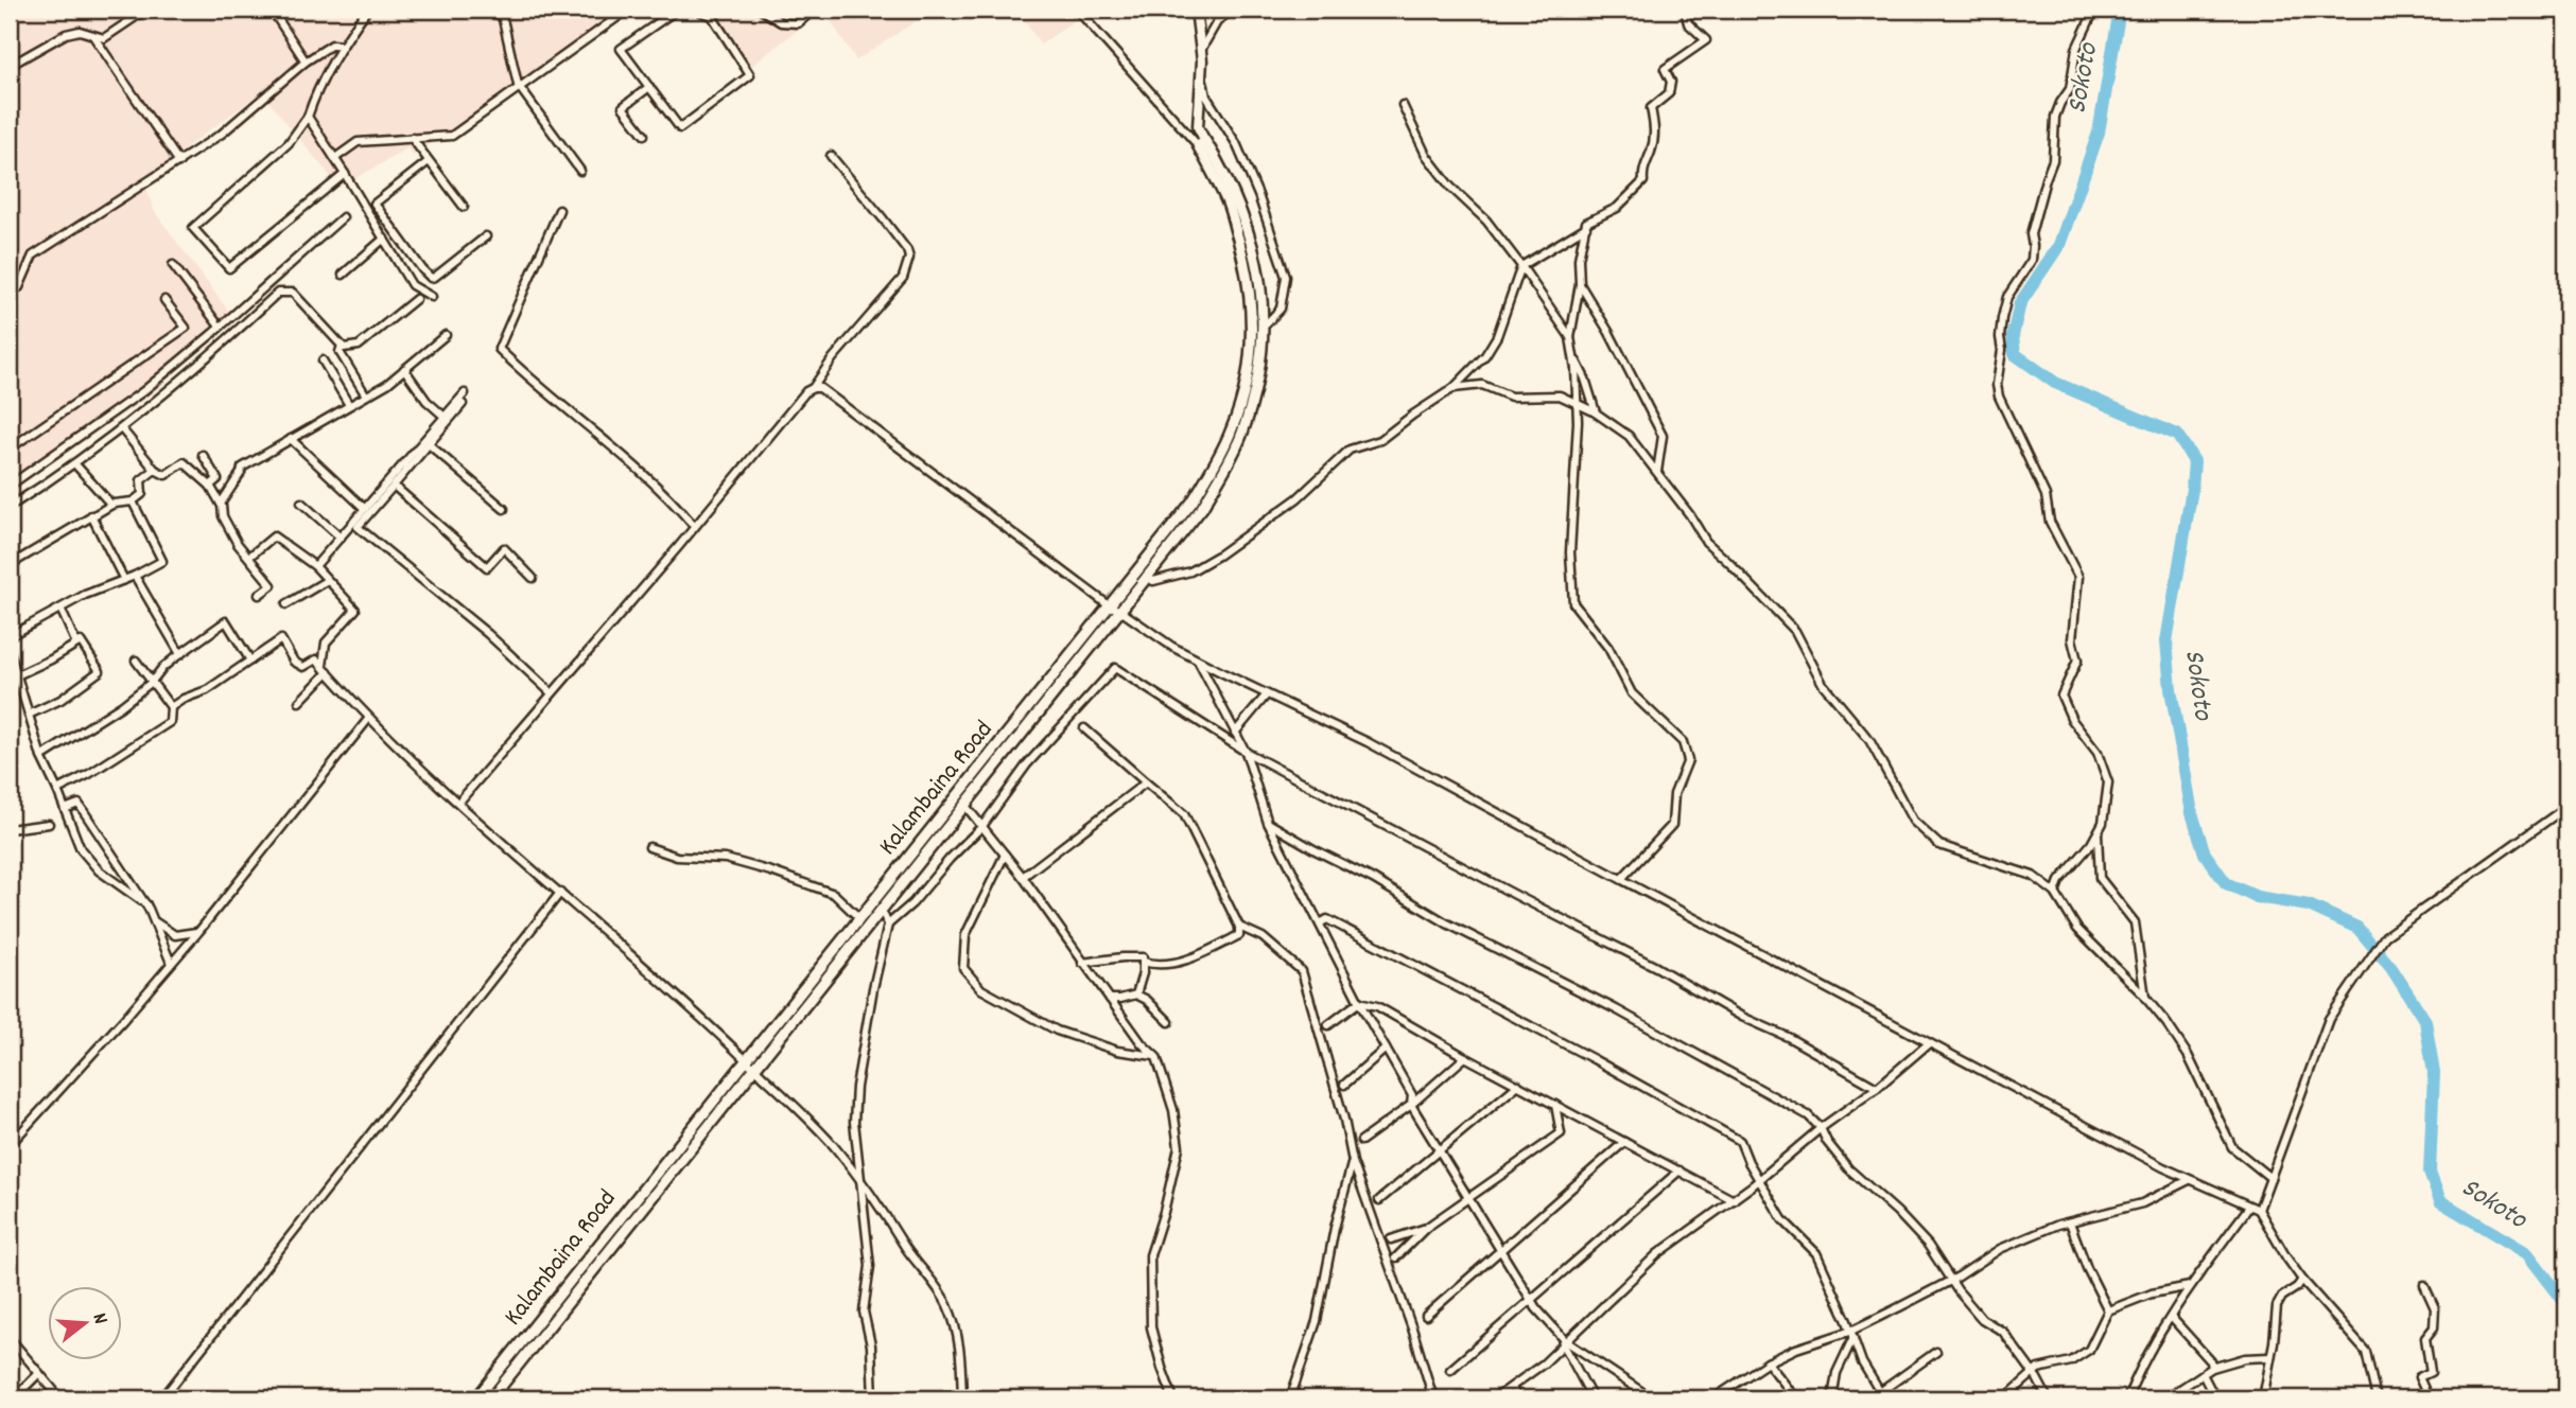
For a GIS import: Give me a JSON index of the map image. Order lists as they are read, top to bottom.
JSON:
{
  "streets": {
    "main road": ["Kalambaina Road"]
  },
  "water": ["Sokoto"],
  "north": "right"
}
